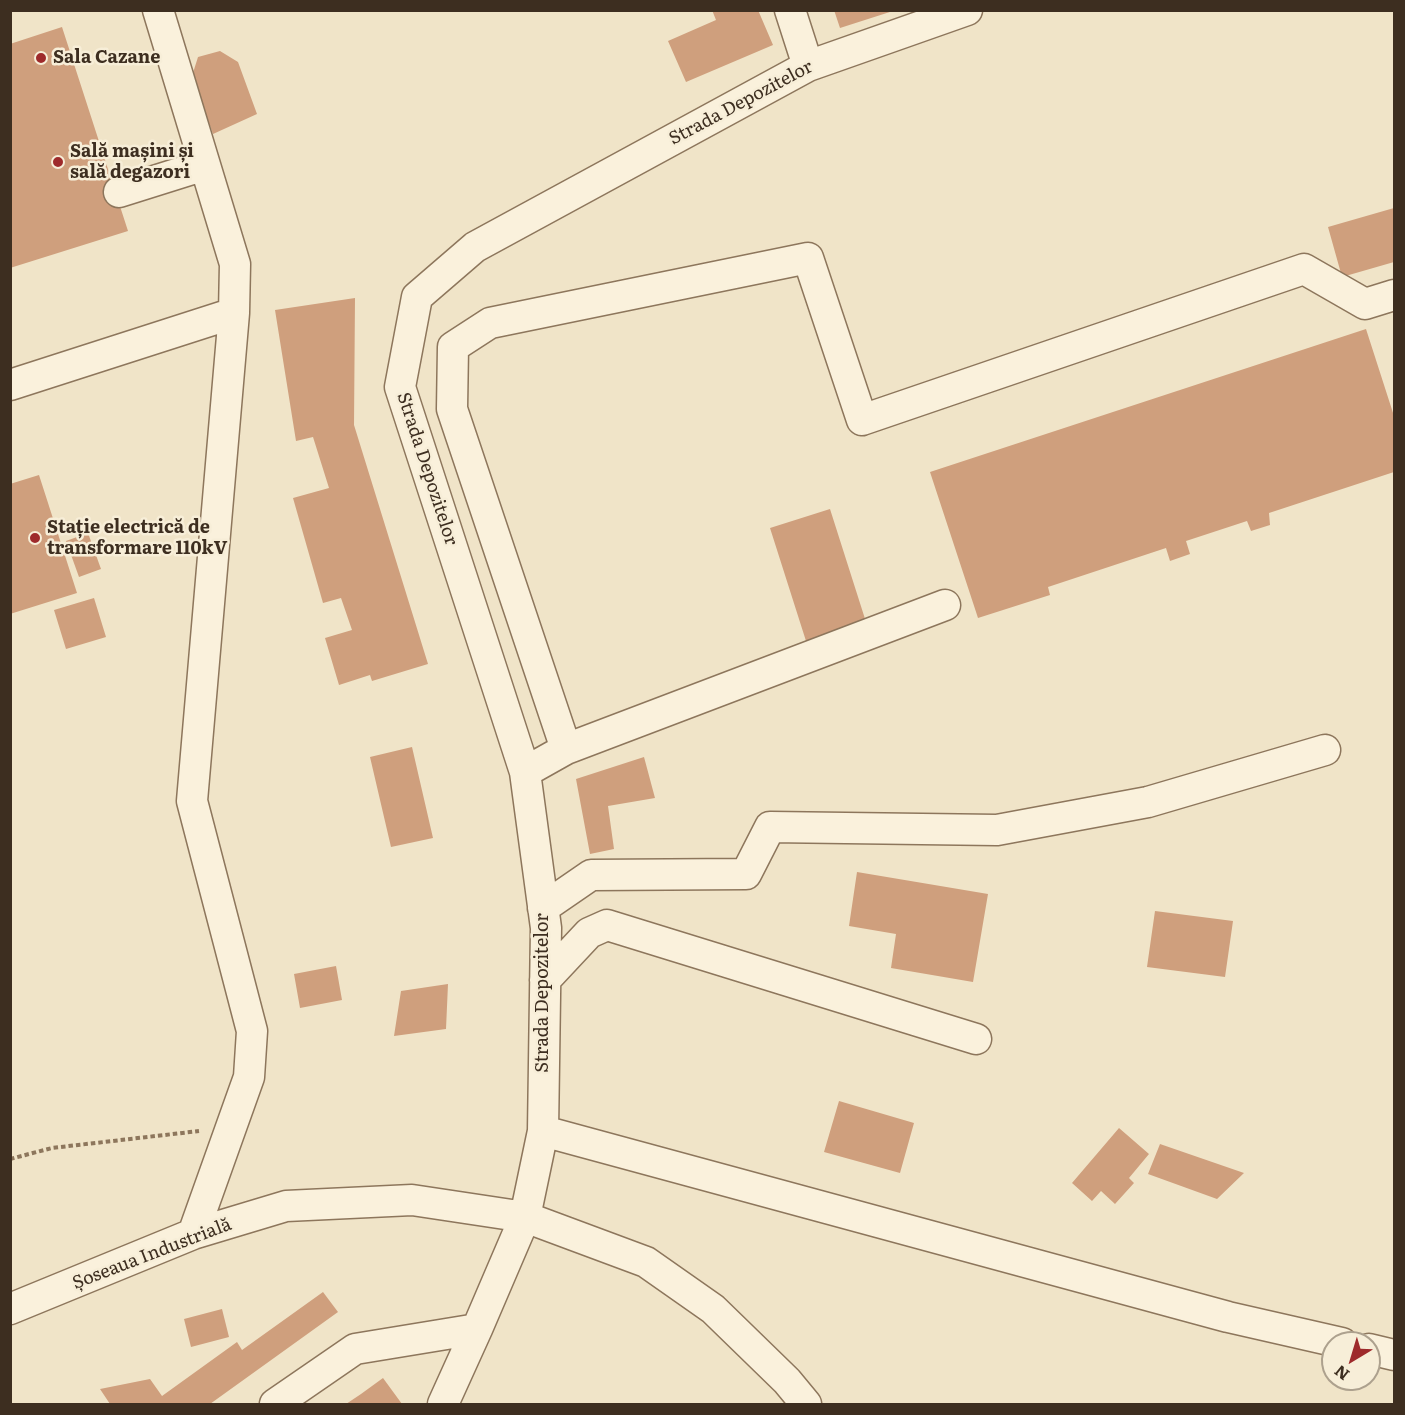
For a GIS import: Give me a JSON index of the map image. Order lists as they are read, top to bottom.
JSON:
{
  "streets": {
    "street": ["Strada Depozitelor", "Șoseaua Industrială"]
  },
  "crossings": [
    ["Strada Depozitelor", "Șoseaua Industrială"]
  ],
  "places": ["Sala Cazane", "Sală mașini și sală degazori", "Stație electrică de transformare 110kV"],
  "north": "bottom left"
}
